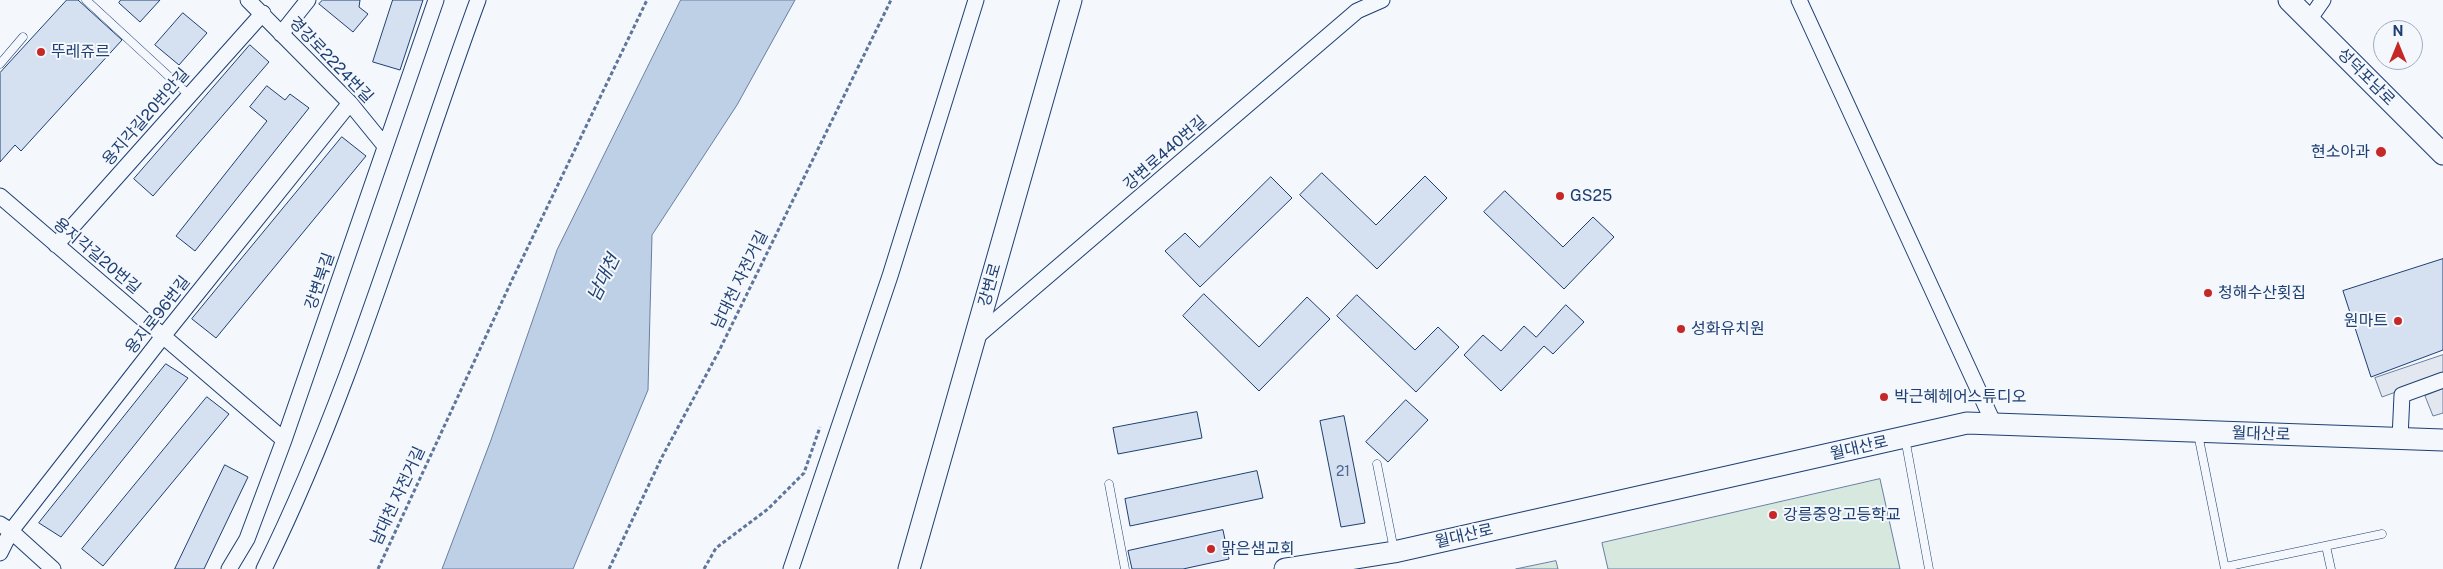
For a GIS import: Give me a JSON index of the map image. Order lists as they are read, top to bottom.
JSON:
{
  "streets": {
    "street": [
      "경강로2224번길",
      "성덕포남로",
      "용지각길20번안길",
      "강변로440번길",
      "용지각길20번길",
      "강변북길",
      "강변로",
      "용지로96번길",
      "월대산로"
    ],
    "path": ["남대천 자전거길"]
  },
  "crossings": [
    ["경강로2224번길", "용지각길20번안길"],
    ["경강로2224번길", "강변북길"],
    ["경강로2224번길", "용지로96번길"],
    ["용지각길20번안길", "용지각길20번길"],
    ["강변로440번길", "강변로"],
    ["용지각길20번길", "강변북길"],
    ["용지각길20번길", "용지로96번길"]
  ],
  "water": ["남대천"],
  "places": [
    "뚜레쥬르",
    "현소아과",
    "GS25",
    "청해수산횟집",
    "원마트",
    "성화유치원",
    "박근혜헤어스튜디오",
    "강릉중앙고등학교",
    "맑은샘교회"
  ],
  "house_numbers": ["21"],
  "north": "top"
}
